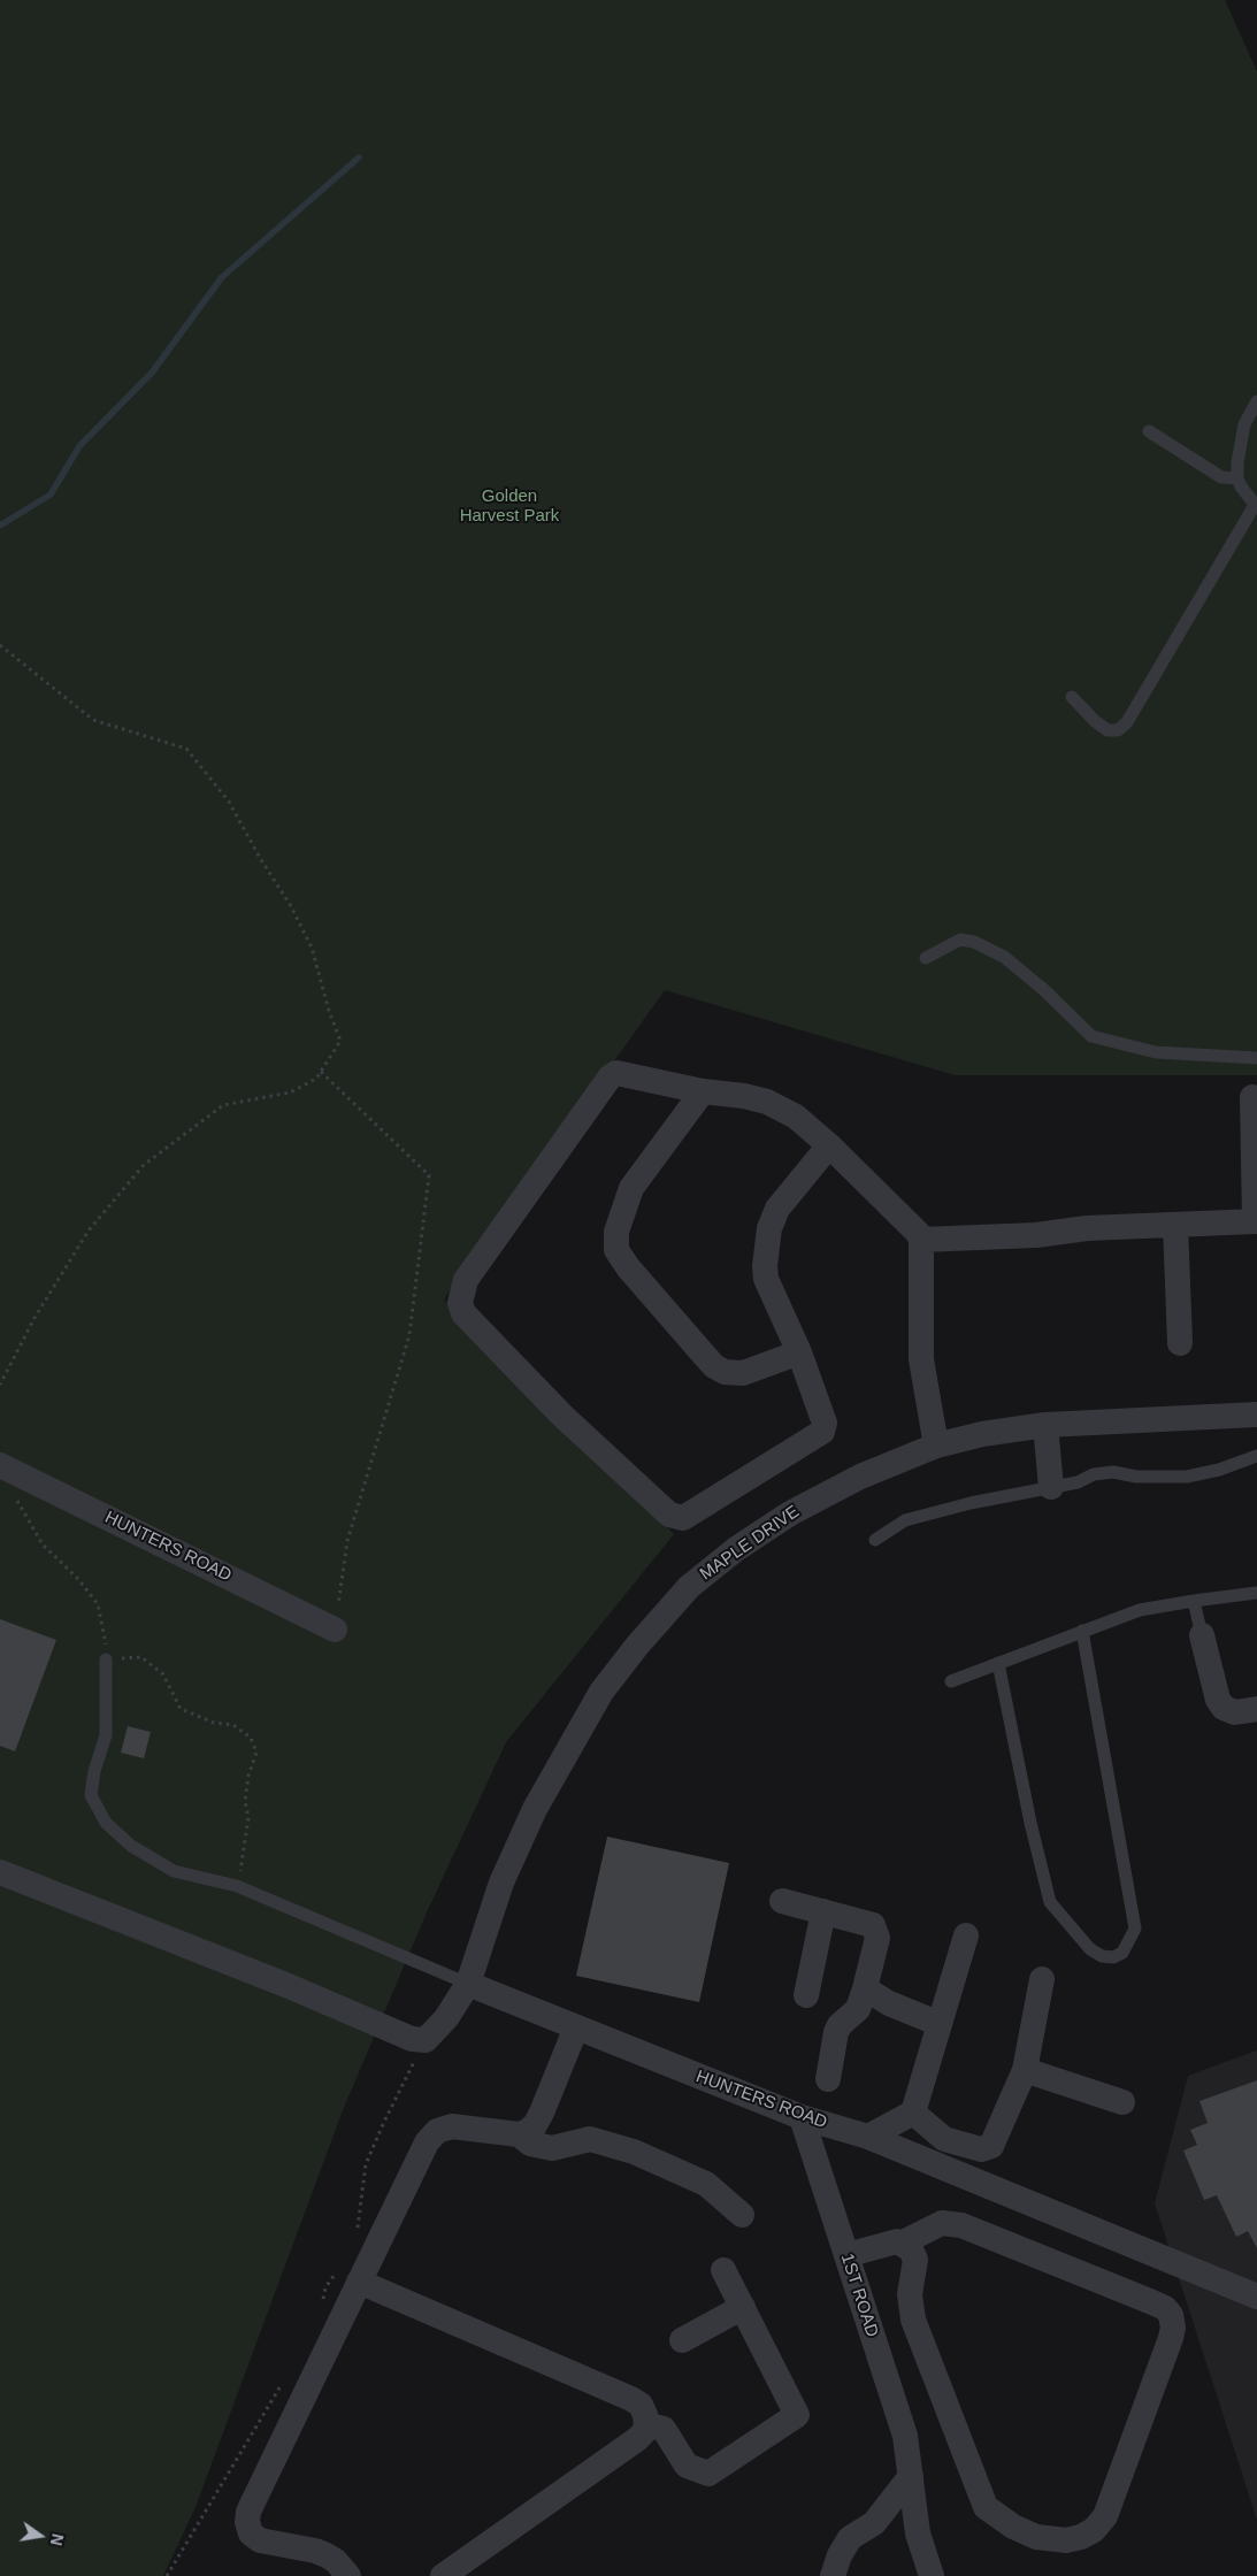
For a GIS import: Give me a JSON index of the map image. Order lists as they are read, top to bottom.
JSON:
{
  "streets": {
    "street": ["MAPLE DRIVE", "HUNTERS ROAD", "1ST ROAD"]
  },
  "crossings": [
    ["MAPLE DRIVE", "HUNTERS ROAD"],
    ["HUNTERS ROAD", "1ST ROAD"]
  ],
  "parks": ["Golden Harvest Park"],
  "north": "right"
}
